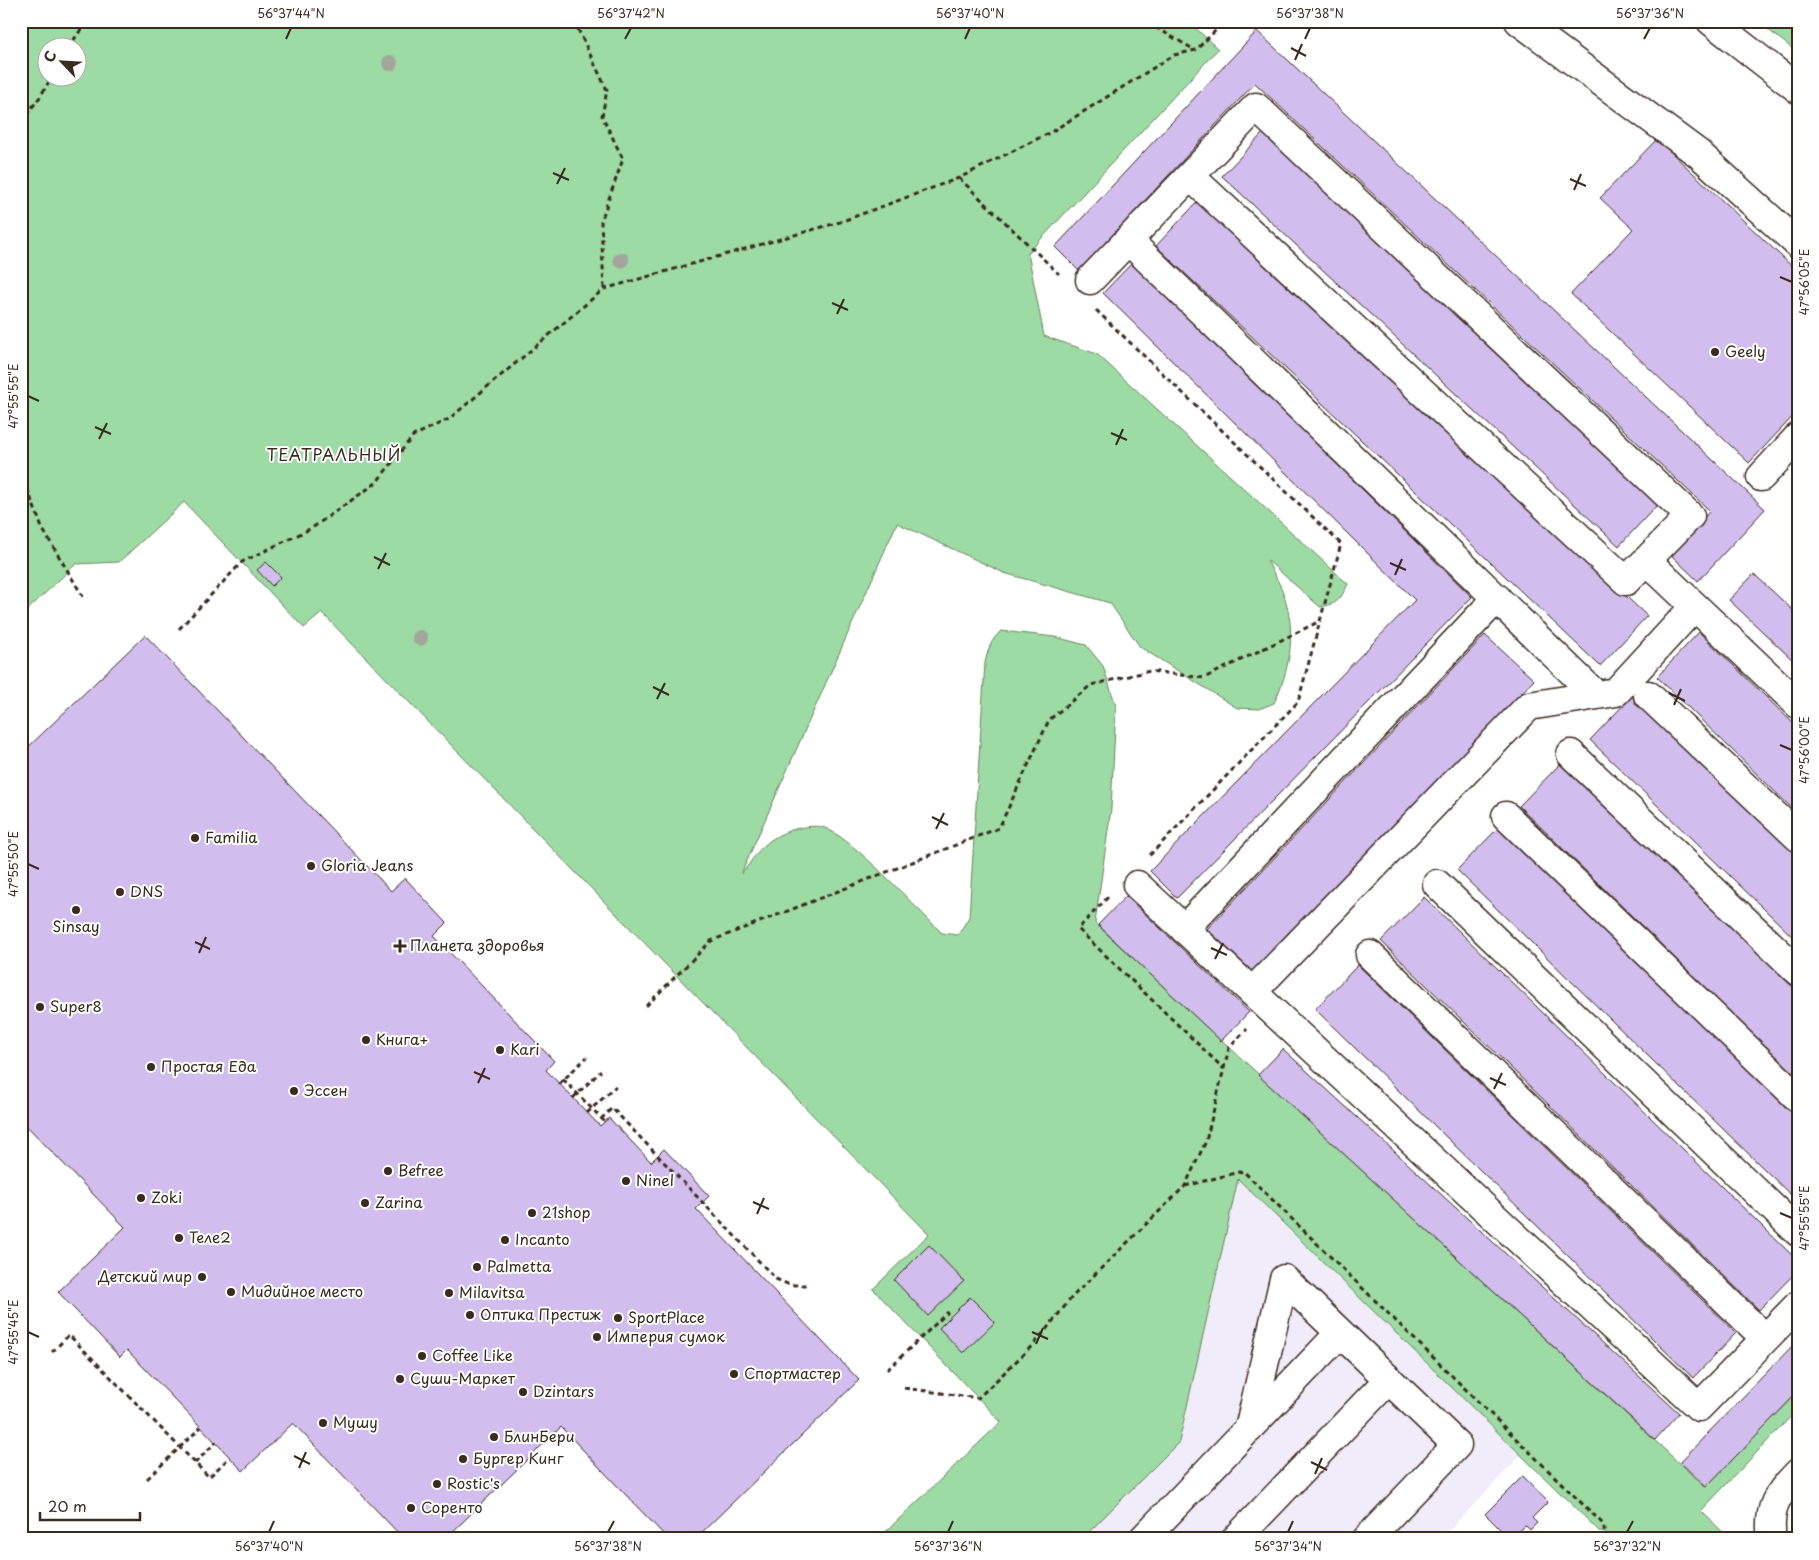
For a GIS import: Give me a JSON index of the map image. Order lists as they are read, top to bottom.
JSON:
{
  "districts": ["ТЕАТРАЛЬНЫЙ"],
  "places": {
    "other": [
      "Geely",
      "Familia",
      "Gloria Jeans",
      "DNS",
      "Sinsay",
      "Super8",
      "Книга+",
      "Kari",
      "Простая Еда",
      "Эссен",
      "Befree",
      "Ninel",
      "Zoki",
      "Zarina",
      "21shop",
      "Теле2",
      "Incanto",
      "Palmetta",
      "Детский мир",
      "Мидийное место",
      "Milavitsa",
      "Оптика Престиж",
      "SportPlace",
      "Империя сумок",
      "Coffee Like",
      "Спортмастер",
      "Суши-Маркет",
      "Dzintars",
      "Мушу",
      "БлинБери",
      "Бургер Кинг",
      "Rostic's",
      "Соренто"
    ],
    "health": ["Планета здоровья"]
  },
  "scale_bar": "20 m",
  "north": "top left",
  "coordinates": [
    "56°37'44\"N",
    "56°37'42\"N",
    "56°37'40\"N",
    "56°37'38\"N",
    "56°37'36\"N",
    "47°56'05\"E",
    "47°55'55\"E",
    "47°56'00\"E",
    "47°55'50\"E",
    "47°55'45\"E",
    "56°37'34\"N",
    "56°37'32\"N"
  ]
}
